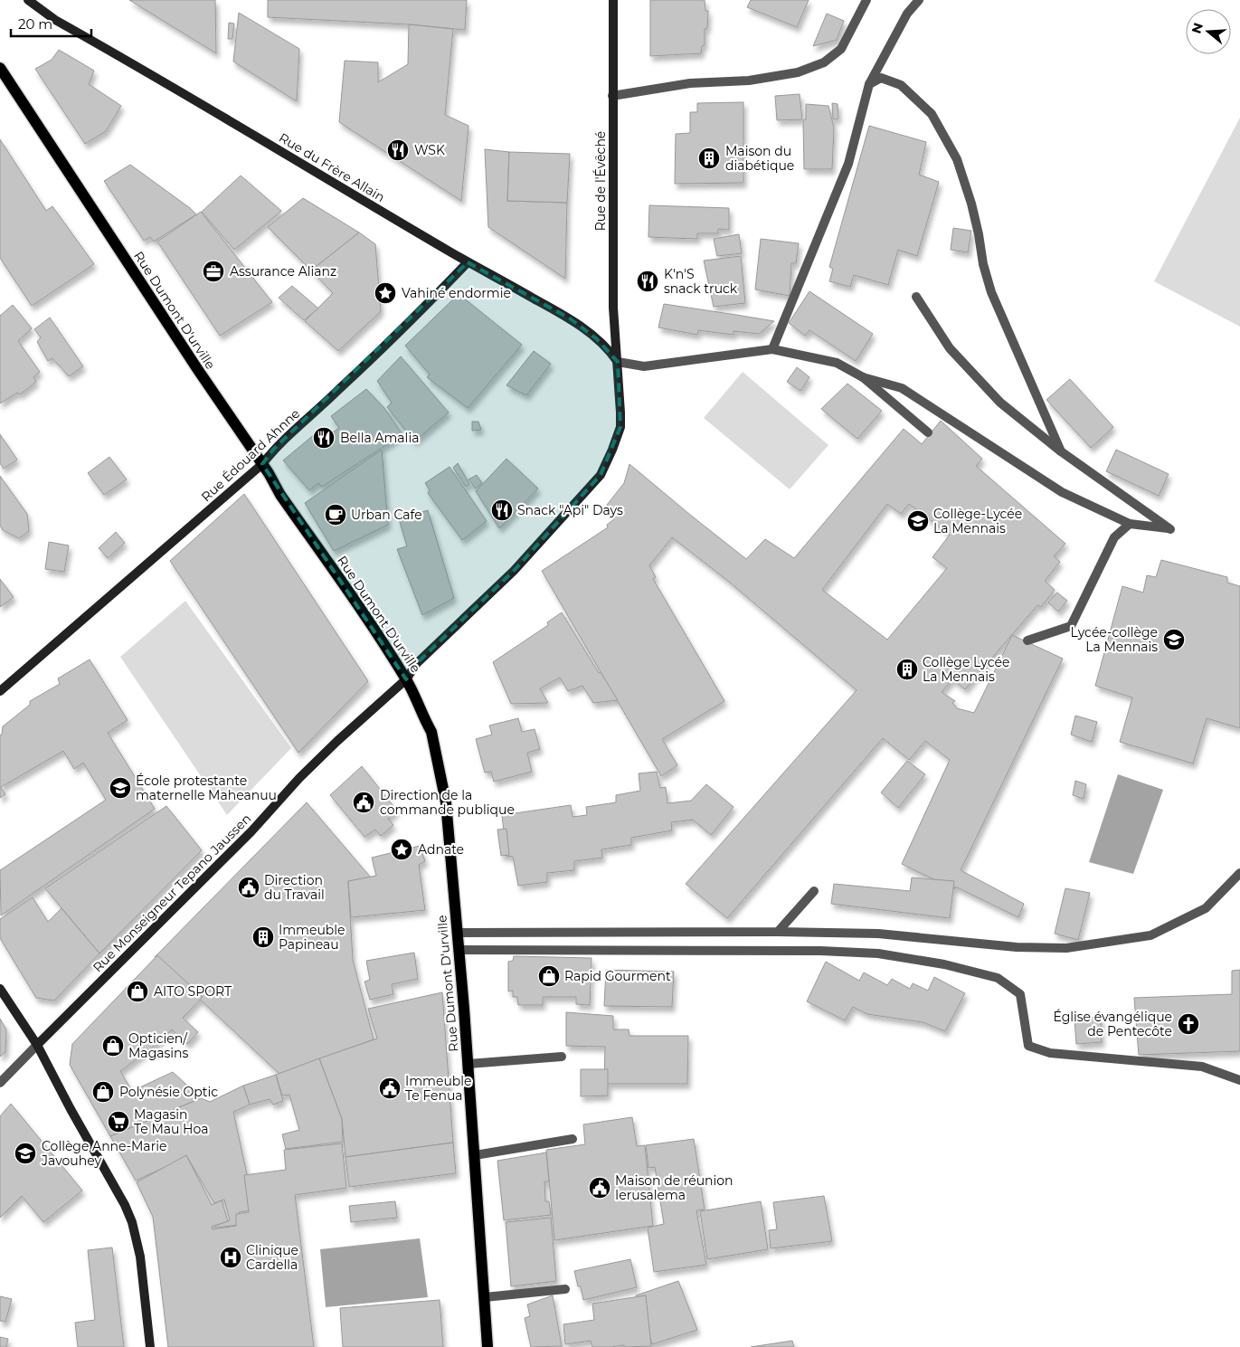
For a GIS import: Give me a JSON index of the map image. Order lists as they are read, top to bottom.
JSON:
{
  "streets": {
    "main road": ["Rue Dumont D'urville"],
    "street": [
      "Rue du Frère Allain",
      "Rue de l'Évêché",
      "Rue Édouard Ahnne",
      "Rue Monseigneur Tepano Jaussen"
    ]
  },
  "crossings": [
    ["Rue du Frère Allain", "Rue de l'Évêché"],
    ["Rue du Frère Allain", "Rue Édouard Ahnne"],
    ["Rue du Frère Allain", "Rue Monseigneur Tepano Jaussen"],
    ["Rue de l'Évêché", "Rue Monseigneur Tepano Jaussen"],
    ["Rue Dumont D'urville", "Rue Édouard Ahnne"],
    ["Rue Dumont D'urville", "Rue Monseigneur Tepano Jaussen"]
  ],
  "places": {
    "restaurant": [
      "WSK",
      "K'n'S snack truck",
      "Bella Amalia",
      "Snack \"Api\" Days"
    ],
    "building": ["Maison du diabétique", "Collège Lycée La Mennais", "Immeuble Papineau"],
    "office": ["Assurance Alianz"],
    "place": ["Vahiné endormie", "Adnate"],
    "cafe": ["Urban Cafe"],
    "school or university": [
      "Collège-Lycée La Mennais",
      "Lycée-collège La Mennais",
      "École protestante maternelle Maheanuu",
      "Collège Anne-Marie Javouhey"
    ],
    "public building": [
      "Direction de la commande publique",
      "Direction du Travail",
      "Immeuble Te Fenua",
      "Maison de réunion Ierusalema"
    ],
    "shop": [
      "Rapid Gourment",
      "AITO SPORT",
      "Opticien/ Magasins",
      "Polynésie Optic"
    ],
    "church": ["Église évangélique de Pentecôte"],
    "supermarket": ["Magasin Te Mau Hoa"],
    "hospital": ["Clinique Cardella"]
  },
  "scale_bar": "20 m",
  "north": "left"
}
